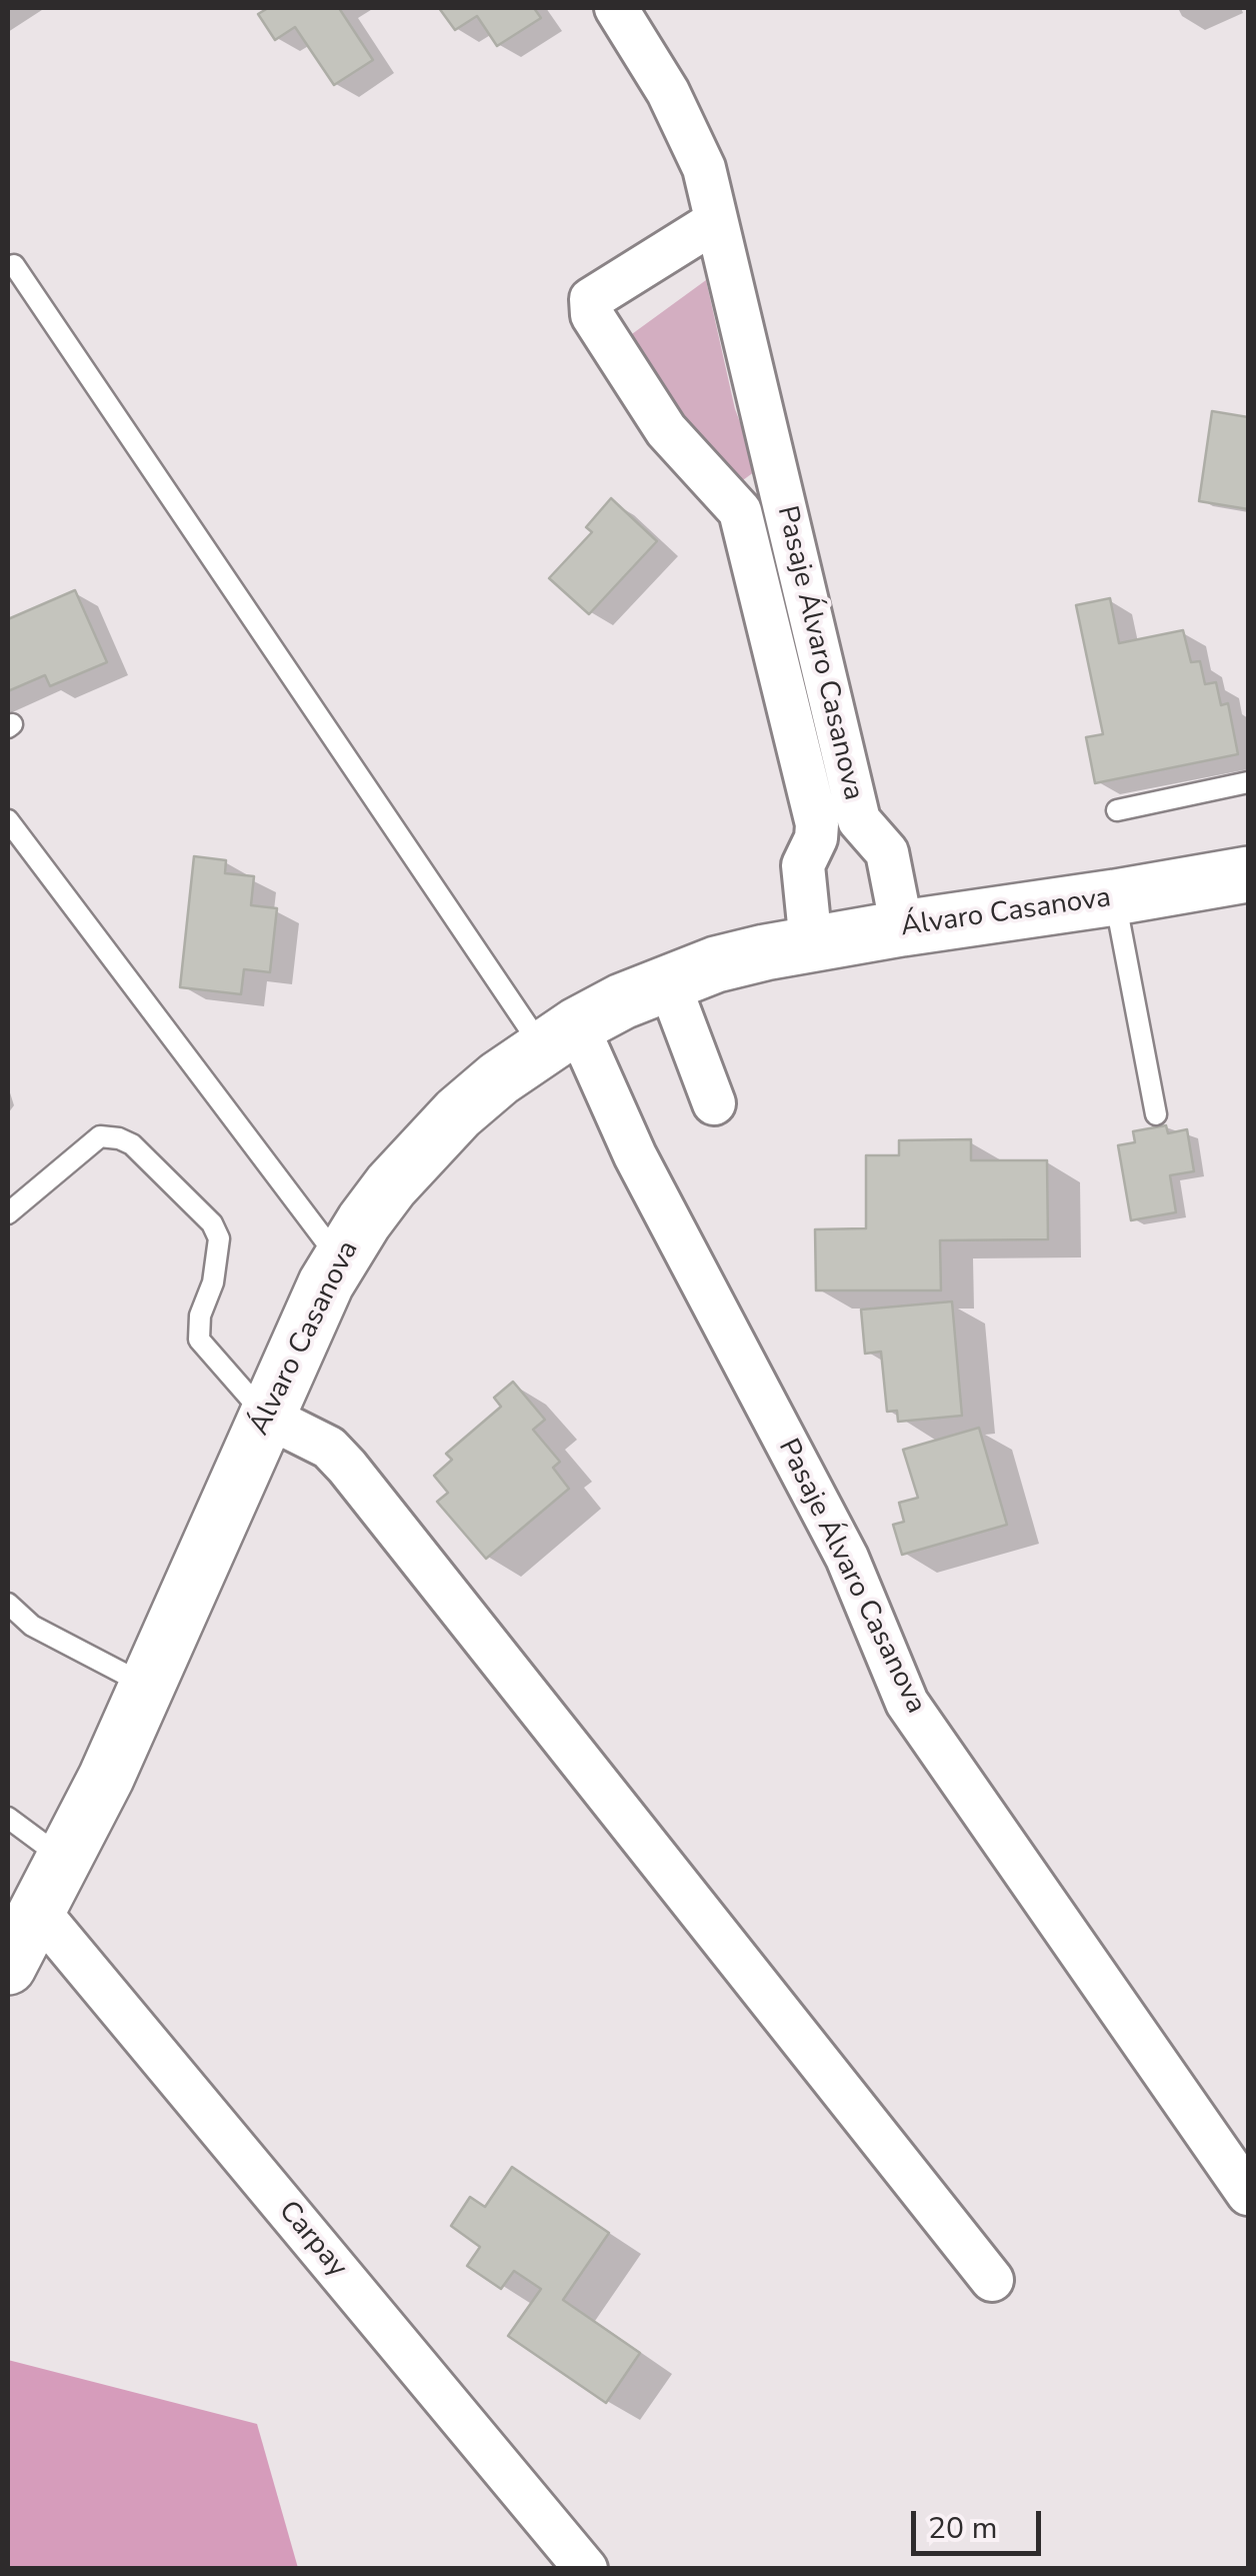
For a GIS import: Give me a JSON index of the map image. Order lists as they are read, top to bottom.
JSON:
{
  "streets": {
    "street": ["Pasaje Álvaro Casanova", "Álvaro Casanova", "Carpay"]
  },
  "crossings": [
    ["Pasaje Álvaro Casanova", "Álvaro Casanova"],
    ["Álvaro Casanova", "Carpay"]
  ],
  "scale_bar": "20 m"
}
